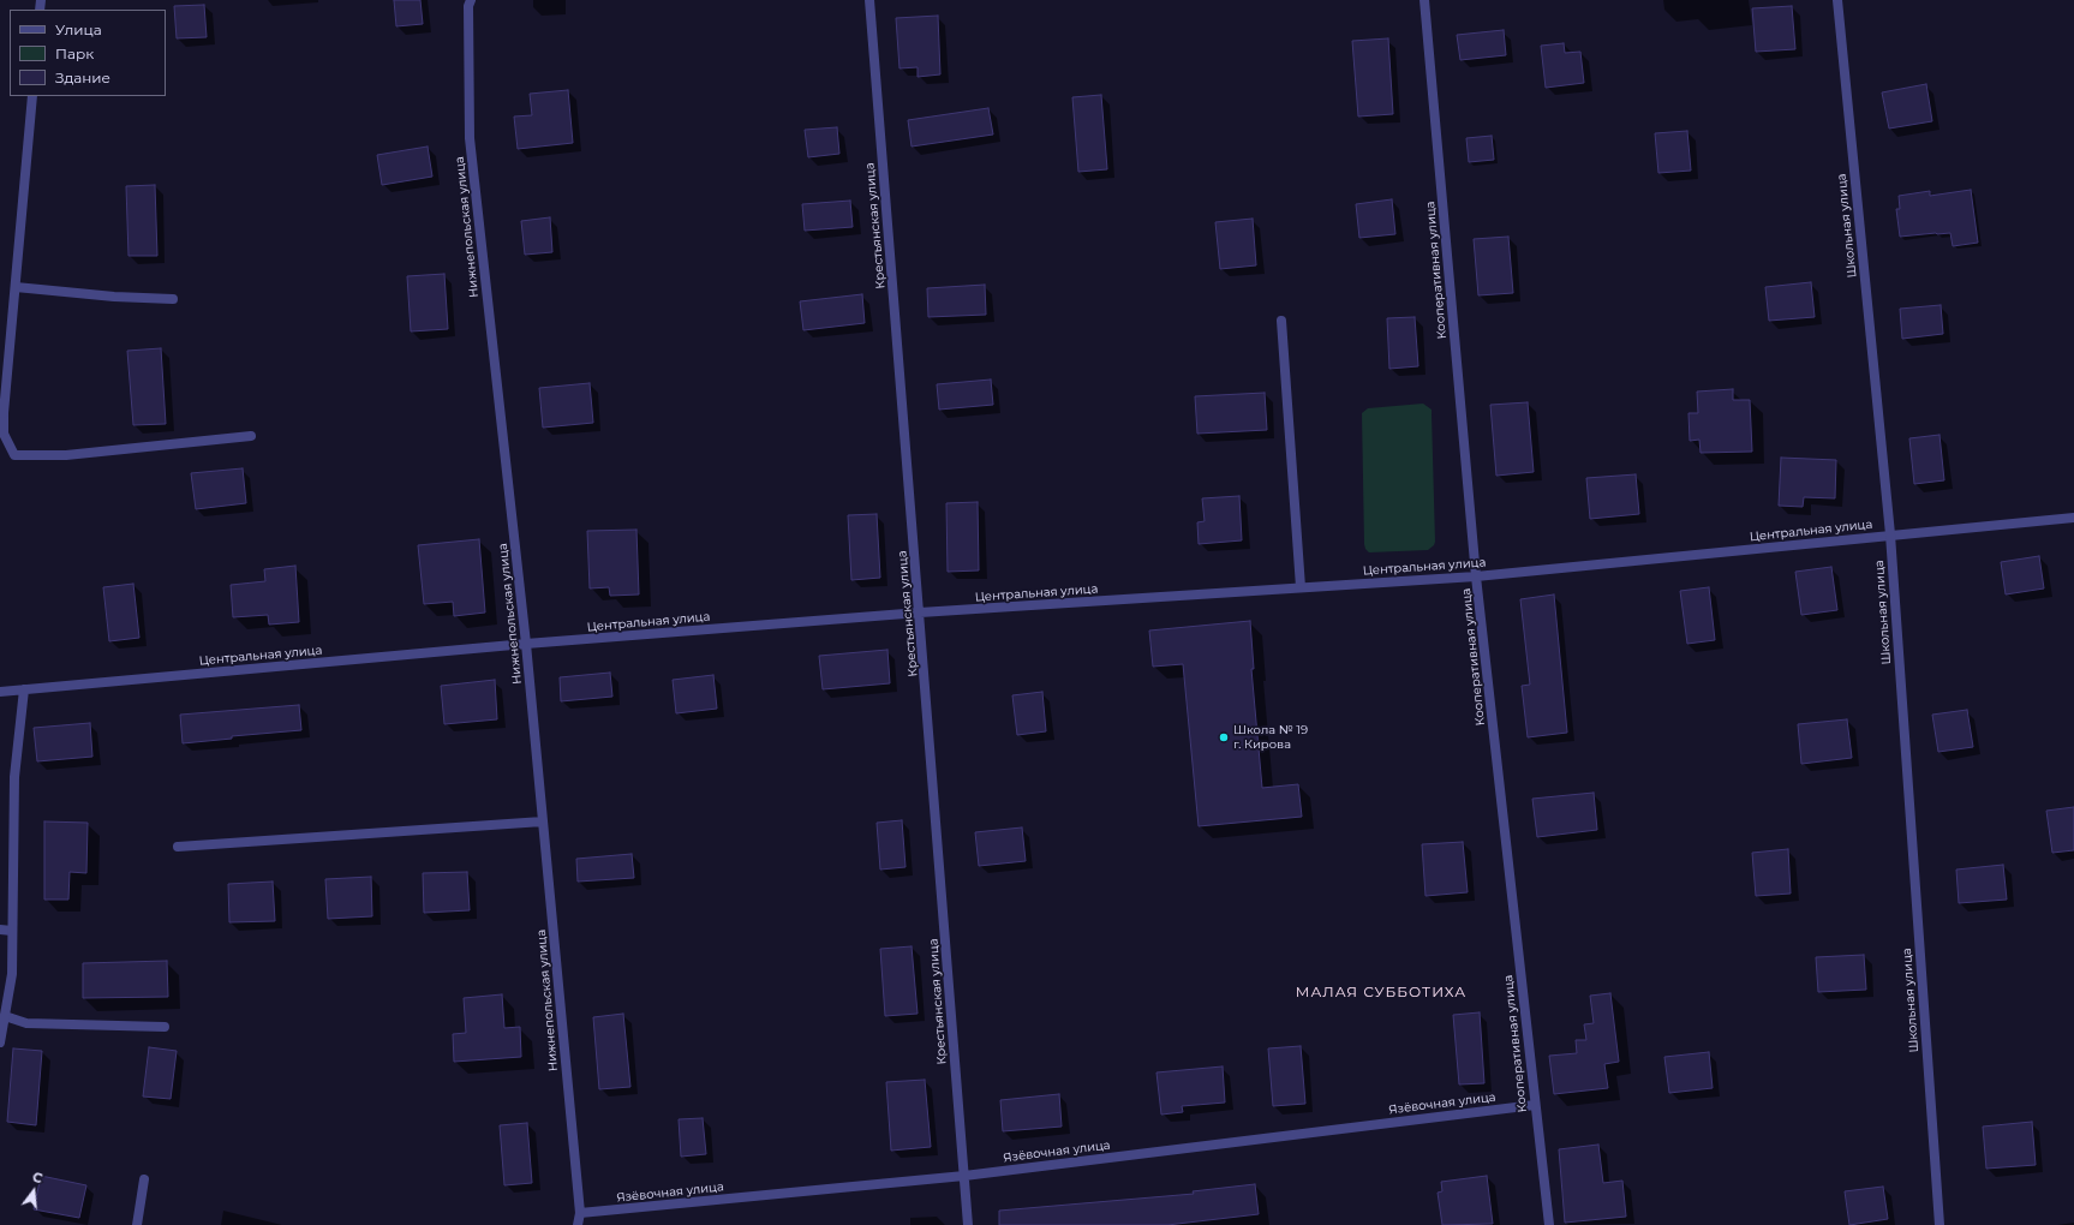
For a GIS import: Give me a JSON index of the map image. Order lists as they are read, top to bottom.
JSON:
{
  "streets": {
    "street": [
      "Крестьянская улица",
      "Школьная улица",
      "Нижнепольская улица",
      "Кооперативная улица",
      "Центральная улица",
      "Язёвочная улица"
    ]
  },
  "crossings": [
    ["Крестьянская улица", "Центральная улица"],
    ["Крестьянская улица", "Язёвочная улица"],
    ["Школьная улица", "Центральная улица"],
    ["Нижнепольская улица", "Центральная улица"],
    ["Нижнепольская улица", "Язёвочная улица"],
    ["Кооперативная улица", "Центральная улица"],
    ["Кооперативная улица", "Язёвочная улица"]
  ],
  "districts": ["МАЛАЯ СУББОТИХА"],
  "places": ["Школа № 19 г. Кирова"],
  "legend": ["Улица", "Парк", "Здание"],
  "north": "top"
}
